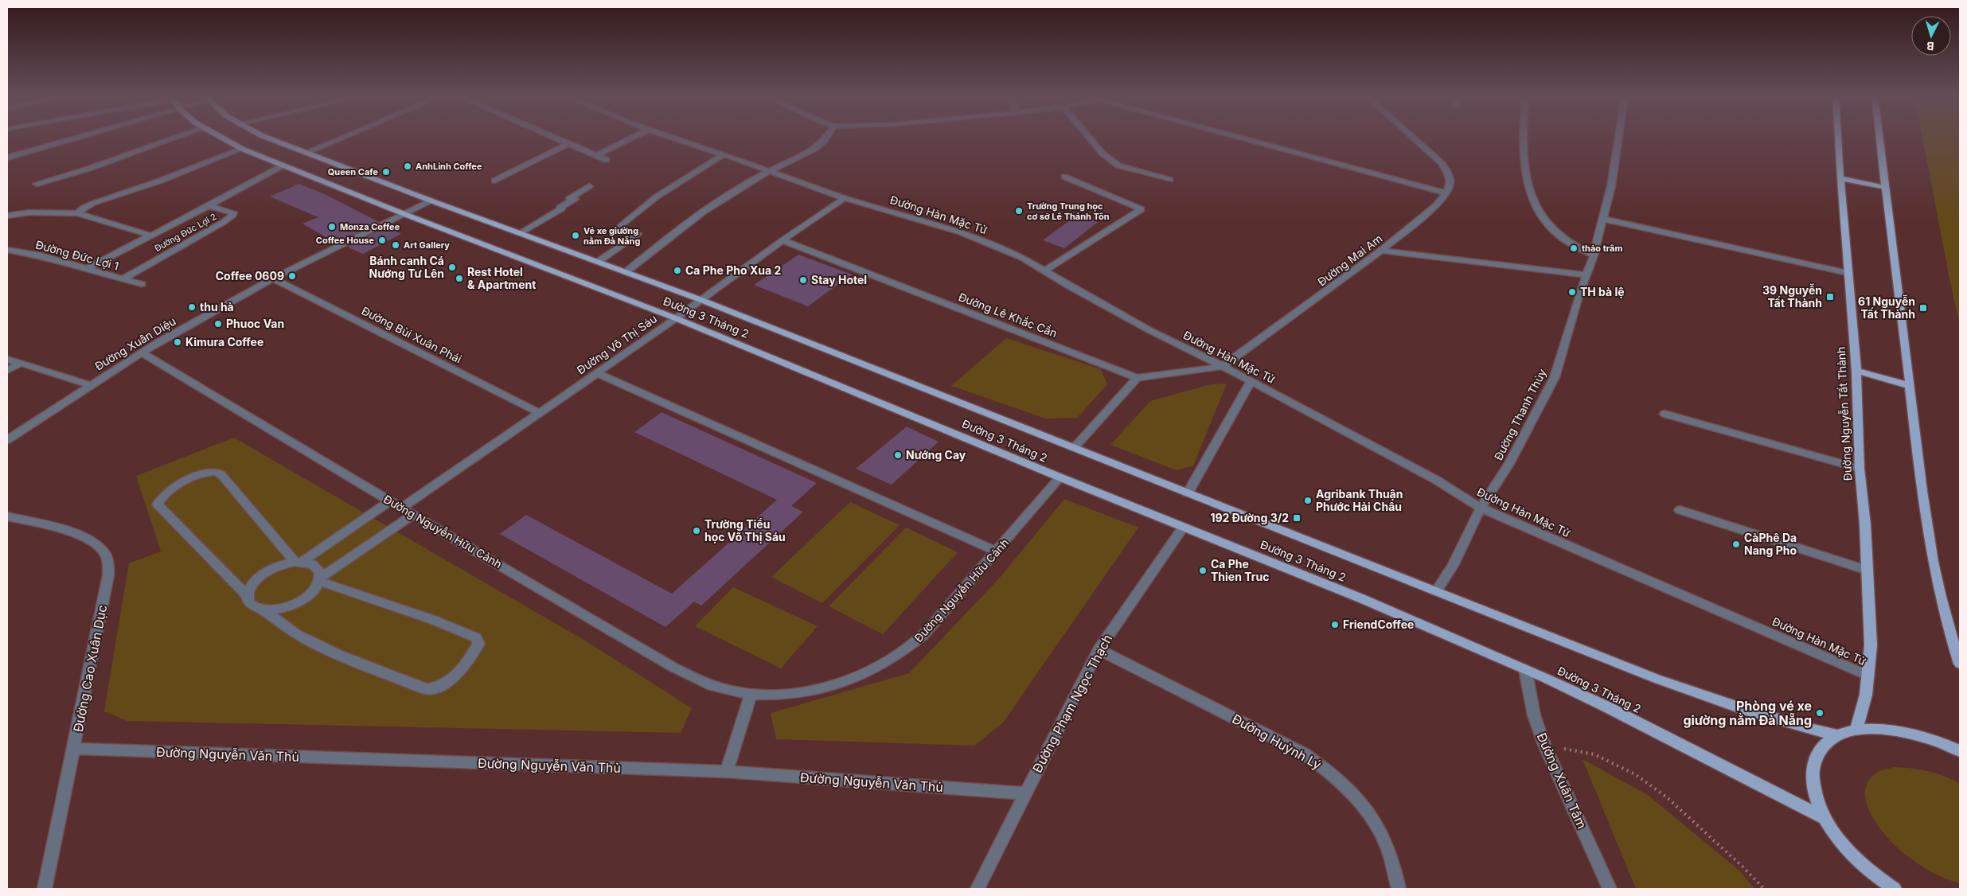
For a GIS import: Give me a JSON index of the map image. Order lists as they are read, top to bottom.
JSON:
{
  "streets": {
    "main road": ["Đường 3 Tháng 2", "Đường Nguyễn Tất Thành"],
    "street": [
      "Đường Hàn Mặc Tử",
      "Đường Đức Lợi 2",
      "Đường Đức Lợi 1",
      "Đường Mai Am",
      "Đường Lê Khắc Cần",
      "Đường Bùi Xuân Phái",
      "Đường Xuân Diệu",
      "Đường Võ Thị Sáu",
      "Đường Thanh Thủy",
      "Đường Nguyễn Hữu Cảnh",
      "Đường Cao Xuân Dục",
      "Đường Phạm Ngọc Thạch",
      "Đường Huỳnh Lý",
      "Đường Nguyễn Văn Thủ",
      "Đường Xuân Tâm"
    ]
  },
  "crossings": [
    ["Đường Hàn Mặc Tử", "Đường Mai Am"],
    ["Đường Hàn Mặc Tử", "Đường Võ Thị Sáu"],
    ["Đường Hàn Mặc Tử", "Đường Nguyễn Tất Thành"],
    ["Đường Hàn Mặc Tử", "Đường Thanh Thủy"],
    ["Đường Đức Lợi 2", "Đường Đức Lợi 1"],
    ["Đường Đức Lợi 2", "Đường 3 Tháng 2"],
    ["Đường Mai Am", "Đường Lê Khắc Cần"],
    ["Đường Lê Khắc Cần", "Đường Võ Thị Sáu"],
    ["Đường 3 Tháng 2", "Đường Xuân Diệu"],
    ["Đường 3 Tháng 2", "Đường Võ Thị Sáu"],
    ["Đường 3 Tháng 2", "Đường Thanh Thủy"],
    ["Đường 3 Tháng 2", "Đường Nguyễn Hữu Cảnh"],
    ["Đường 3 Tháng 2", "Đường Phạm Ngọc Thạch"],
    ["Đường 3 Tháng 2", "Đường Xuân Tâm"],
    ["Đường Bùi Xuân Phái", "Đường Xuân Diệu"],
    ["Đường Bùi Xuân Phái", "Đường Võ Thị Sáu"],
    ["Đường Xuân Diệu", "Đường Nguyễn Hữu Cảnh"],
    ["Đường Võ Thị Sáu", "Đường Nguyễn Hữu Cảnh"],
    ["Đường Cao Xuân Dục", "Đường Nguyễn Văn Thủ"],
    ["Đường Phạm Ngọc Thạch", "Đường Huỳnh Lý"],
    ["Đường Phạm Ngọc Thạch", "Đường Nguyễn Văn Thủ"]
  ],
  "places": {
    "other": [
      "AnhLinh Coffee",
      "Queen Cafe",
      "Trường Trung học cơ sở Lê Thánh Tôn",
      "Monza Coffee",
      "Vé xe giường nằm Đà Nẵng",
      "Coffee House",
      "Art Gallery",
      "thảo trâm",
      "Bánh canh Cá Nướng Tư Lên",
      "Ca Phe Pho Xua 2",
      "Coffee 0609",
      "Rest Hotel & Apartment",
      "Stay Hotel",
      "TH bà lệ",
      "thu hà",
      "Phuoc Van",
      "Kimura Coffee",
      "Nướng Cay",
      "Agribank Thuận Phước Hải Châu",
      "Trường Tiểu học Võ Thị Sáu",
      "CàPhê Da Nang Pho",
      "Ca Phe Thien Truc",
      "FriendCoffee",
      "Phòng vé xe giường nằm Đà Nẵng"
    ],
    "transit": ["39 Nguyễn Tất Thành", "61 Nguyễn Tất Thành", "192 Đường 3/2"]
  },
  "north": "bottom"
}
